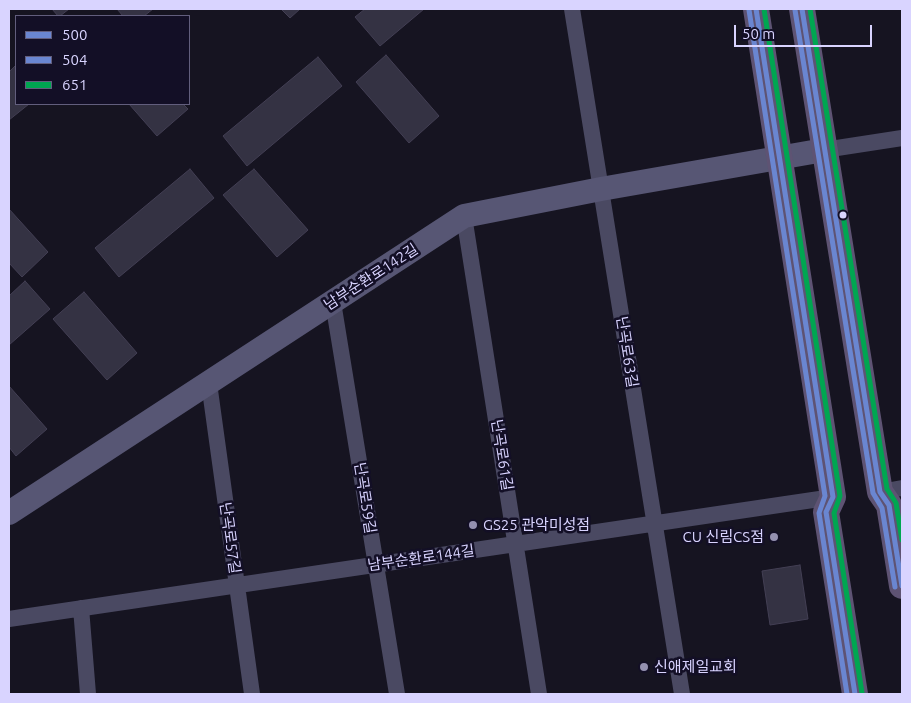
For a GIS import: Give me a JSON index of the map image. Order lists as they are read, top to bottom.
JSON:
{
  "streets": {
    "street": [
      "남부순환로142길",
      "난곡로63길",
      "난곡로61길",
      "난곡로59길",
      "난곡로57길",
      "남부순환로144길"
    ]
  },
  "crossings": [
    ["남부순환로142길", "난곡로63길"],
    ["남부순환로142길", "난곡로61길"],
    ["남부순환로142길", "난곡로59길"],
    ["남부순환로142길", "난곡로57길"],
    ["난곡로63길", "남부순환로144길"],
    ["난곡로61길", "남부순환로144길"],
    ["난곡로59길", "남부순환로144길"],
    ["난곡로57길", "남부순환로144길"]
  ],
  "places": ["GS25 관악미성점", "CU 신림CS점", "신애제일교회"],
  "lines": ["transit line 500", "transit line 651", "transit line 504"],
  "legend": ["500", "504", "651"],
  "scale_bar": "50 m"
}
